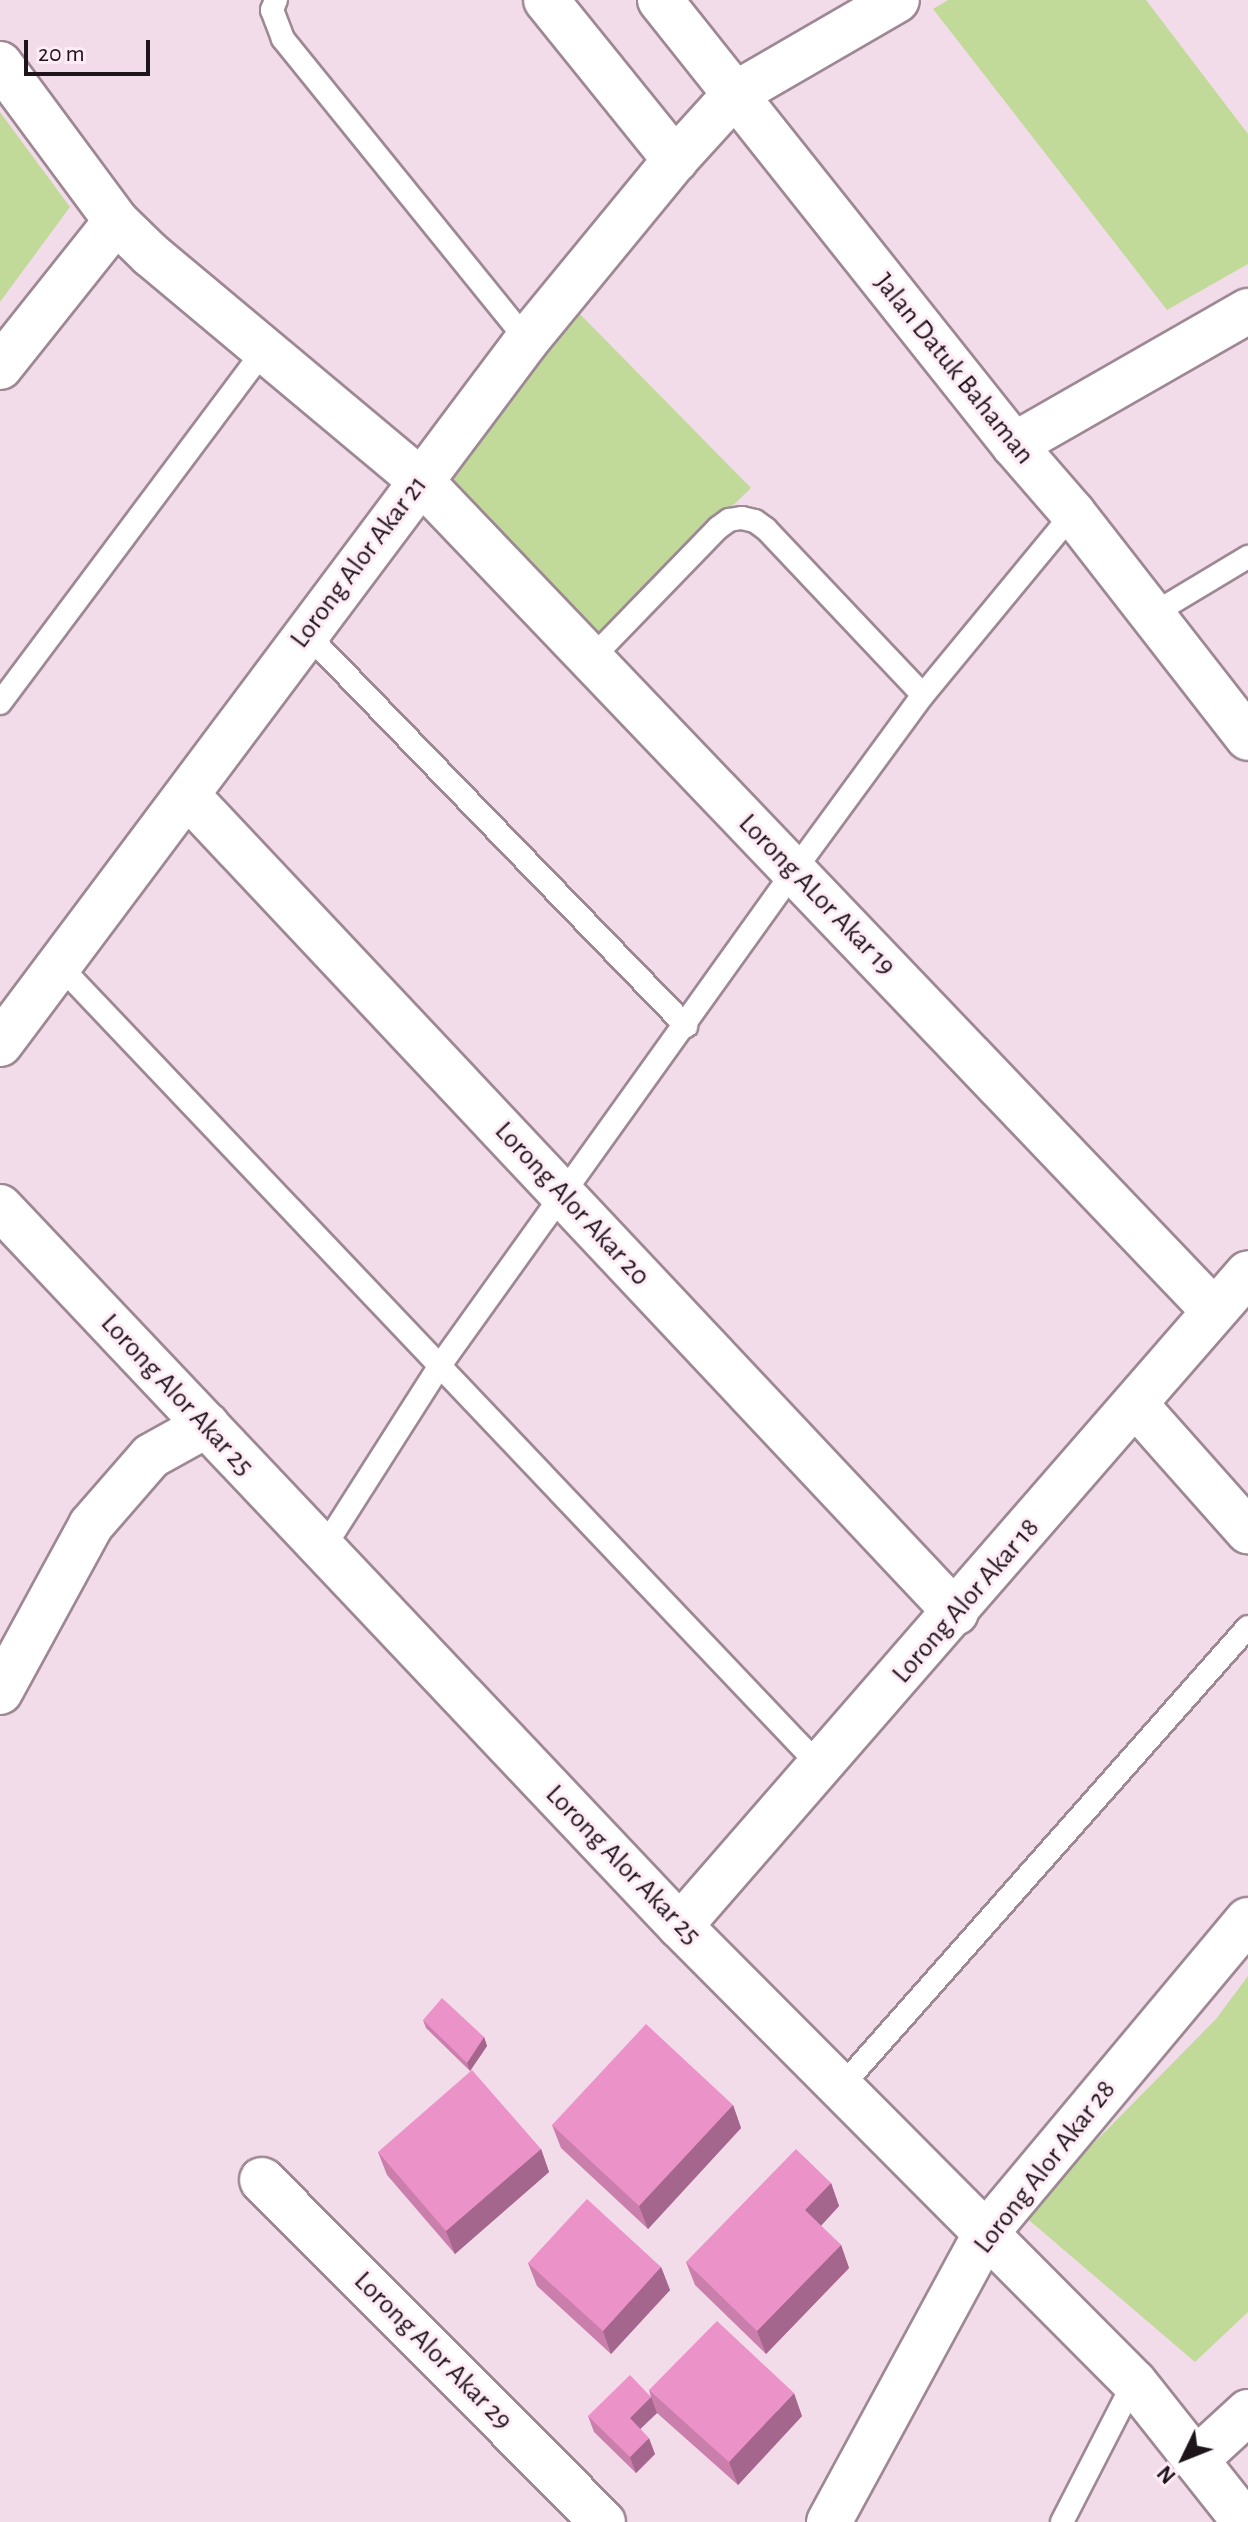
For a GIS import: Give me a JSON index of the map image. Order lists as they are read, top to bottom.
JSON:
{
  "streets": {
    "street": [
      "Jalan Datuk Bahaman",
      "Lorong Alor Akar 21",
      "Lorong ALor Akar 19",
      "Lorong Alor Akar 20",
      "Lorong Alor Akar 25",
      "Lorong Alor Akar 18",
      "Lorong Alor Akar 28",
      "Lorong Alor Akar 29"
    ]
  },
  "crossings": [
    ["Jalan Datuk Bahaman", "Lorong Alor Akar 21"],
    ["Lorong Alor Akar 21", "Lorong ALor Akar 19"],
    ["Lorong Alor Akar 21", "Lorong Alor Akar 20"],
    ["Lorong ALor Akar 19", "Lorong Alor Akar 18"],
    ["Lorong Alor Akar 20", "Lorong Alor Akar 18"],
    ["Lorong Alor Akar 25", "Lorong Alor Akar 18"],
    ["Lorong Alor Akar 25", "Lorong Alor Akar 28"]
  ],
  "scale_bar": "20 m",
  "north": "bottom left"
}
